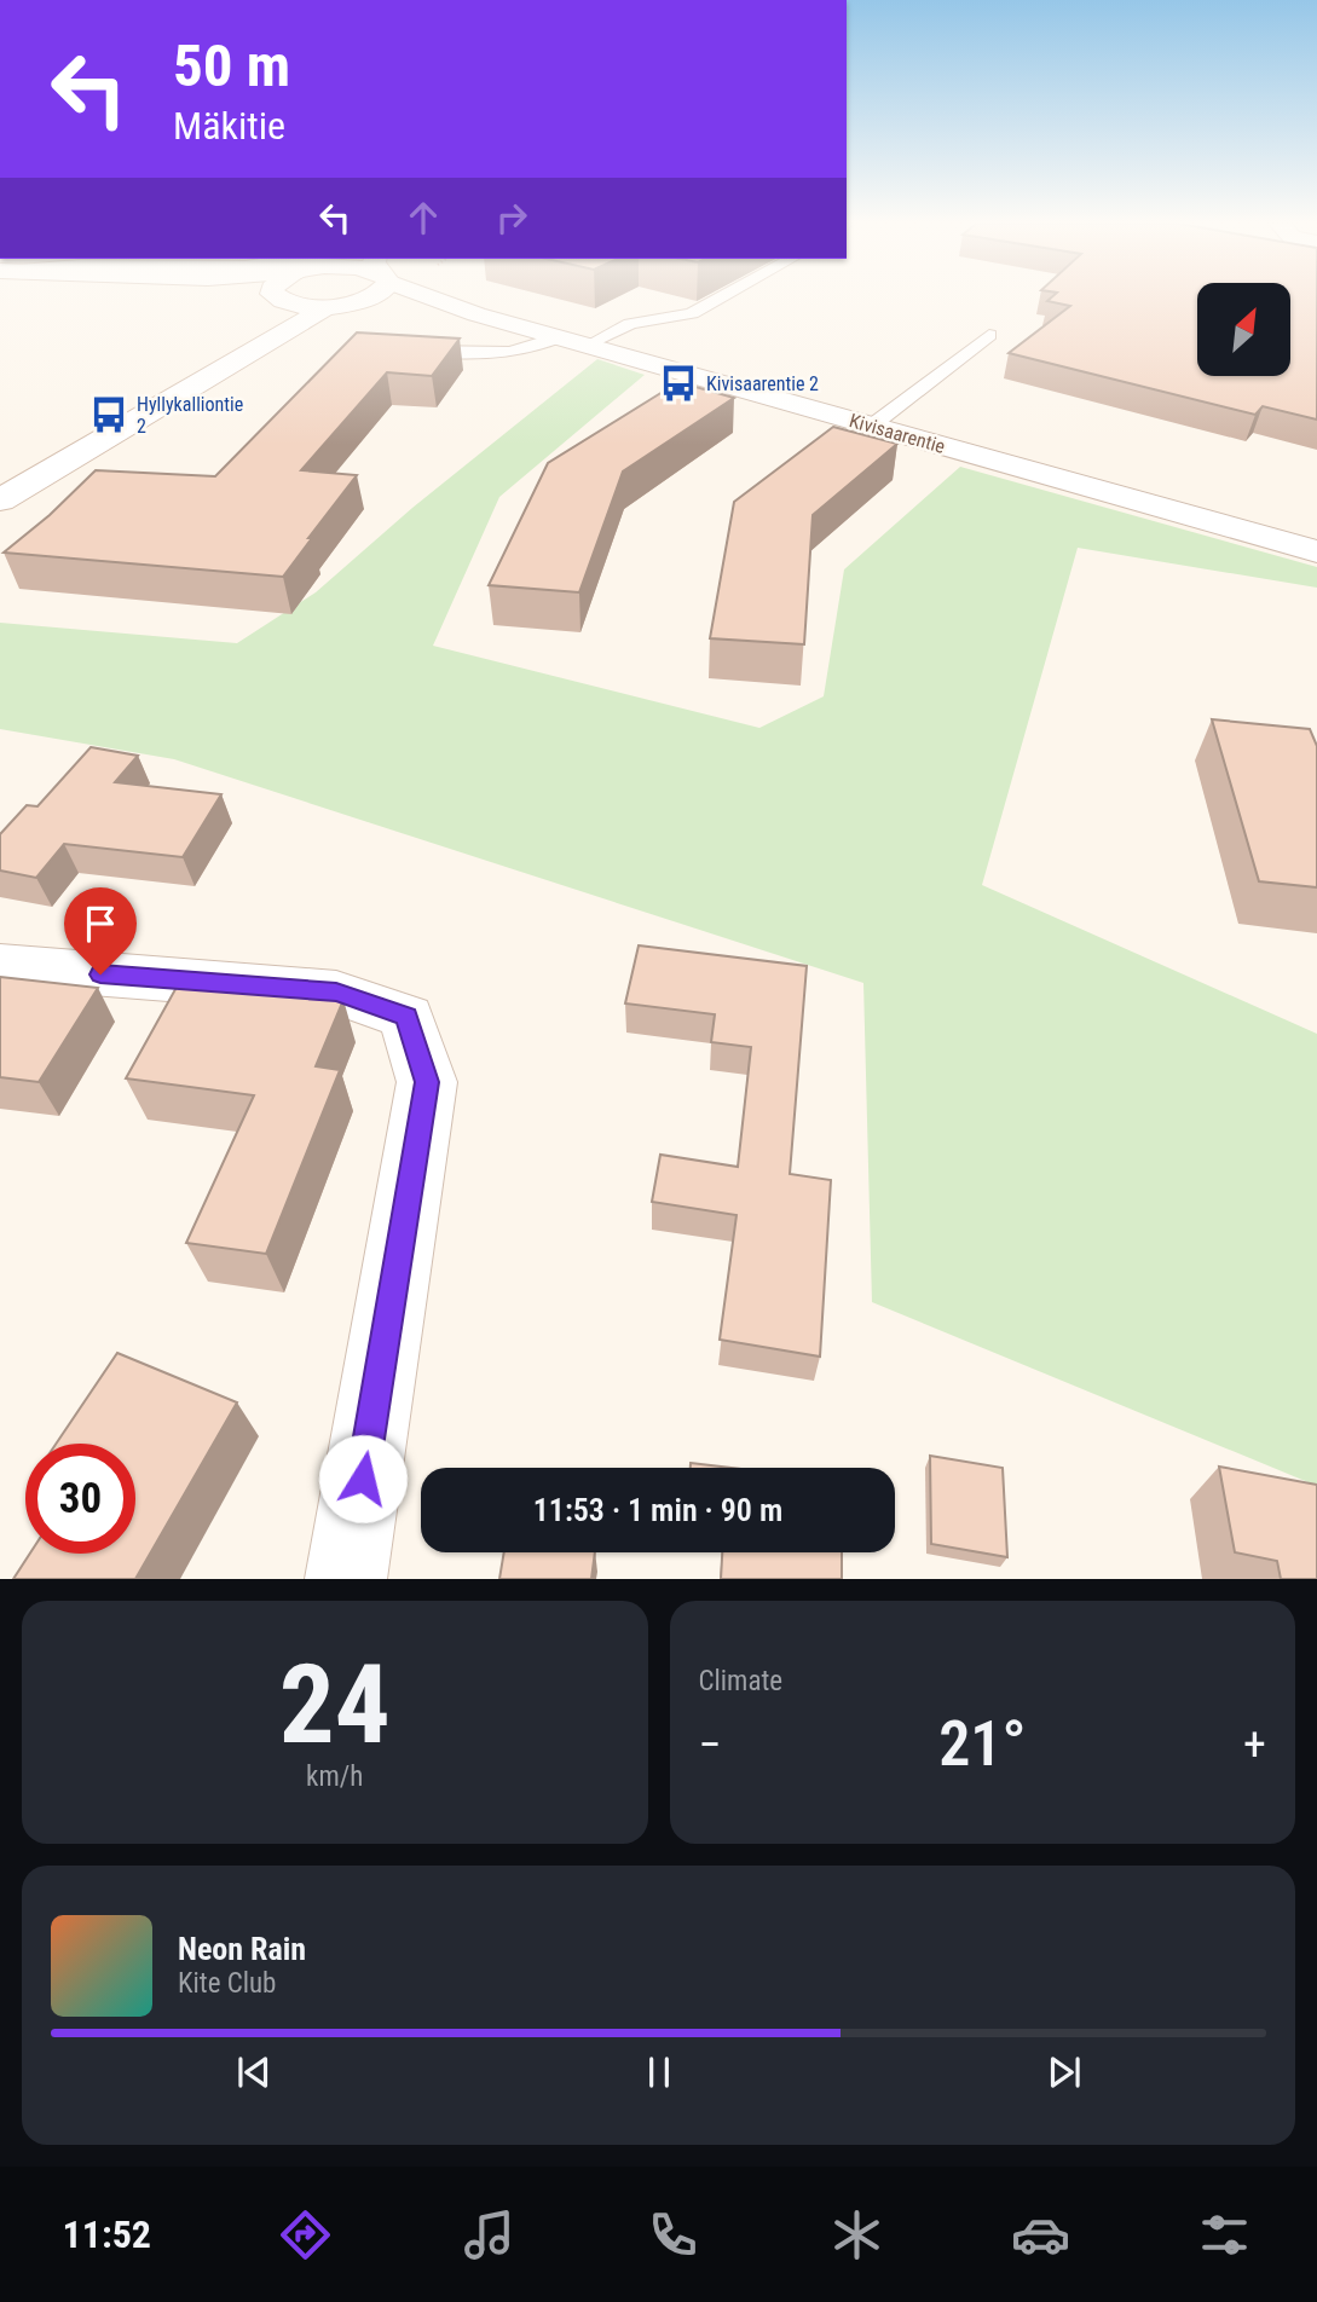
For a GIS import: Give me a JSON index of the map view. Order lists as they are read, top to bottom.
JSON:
{
  "streets": {
    "street": ["Kivisaarentie"]
  },
  "places": {
    "bus stop": ["Kivisaarentie 2", "Hyllykalliontie 2"]
  },
  "north": "top right",
  "page": {
    "turn": ["50 m", "Mäkitie"],
    "limit": "30",
    "trip": "11:53 · 1 min · 90 m",
    "tile": [
      ["24", "km/h"],
      "Climate"
    ],
    "heat": ["−", "21°", "+"],
    "song": ["Neon Rain", "Kite Club"],
    "tabs": "11:52"
  }
}
